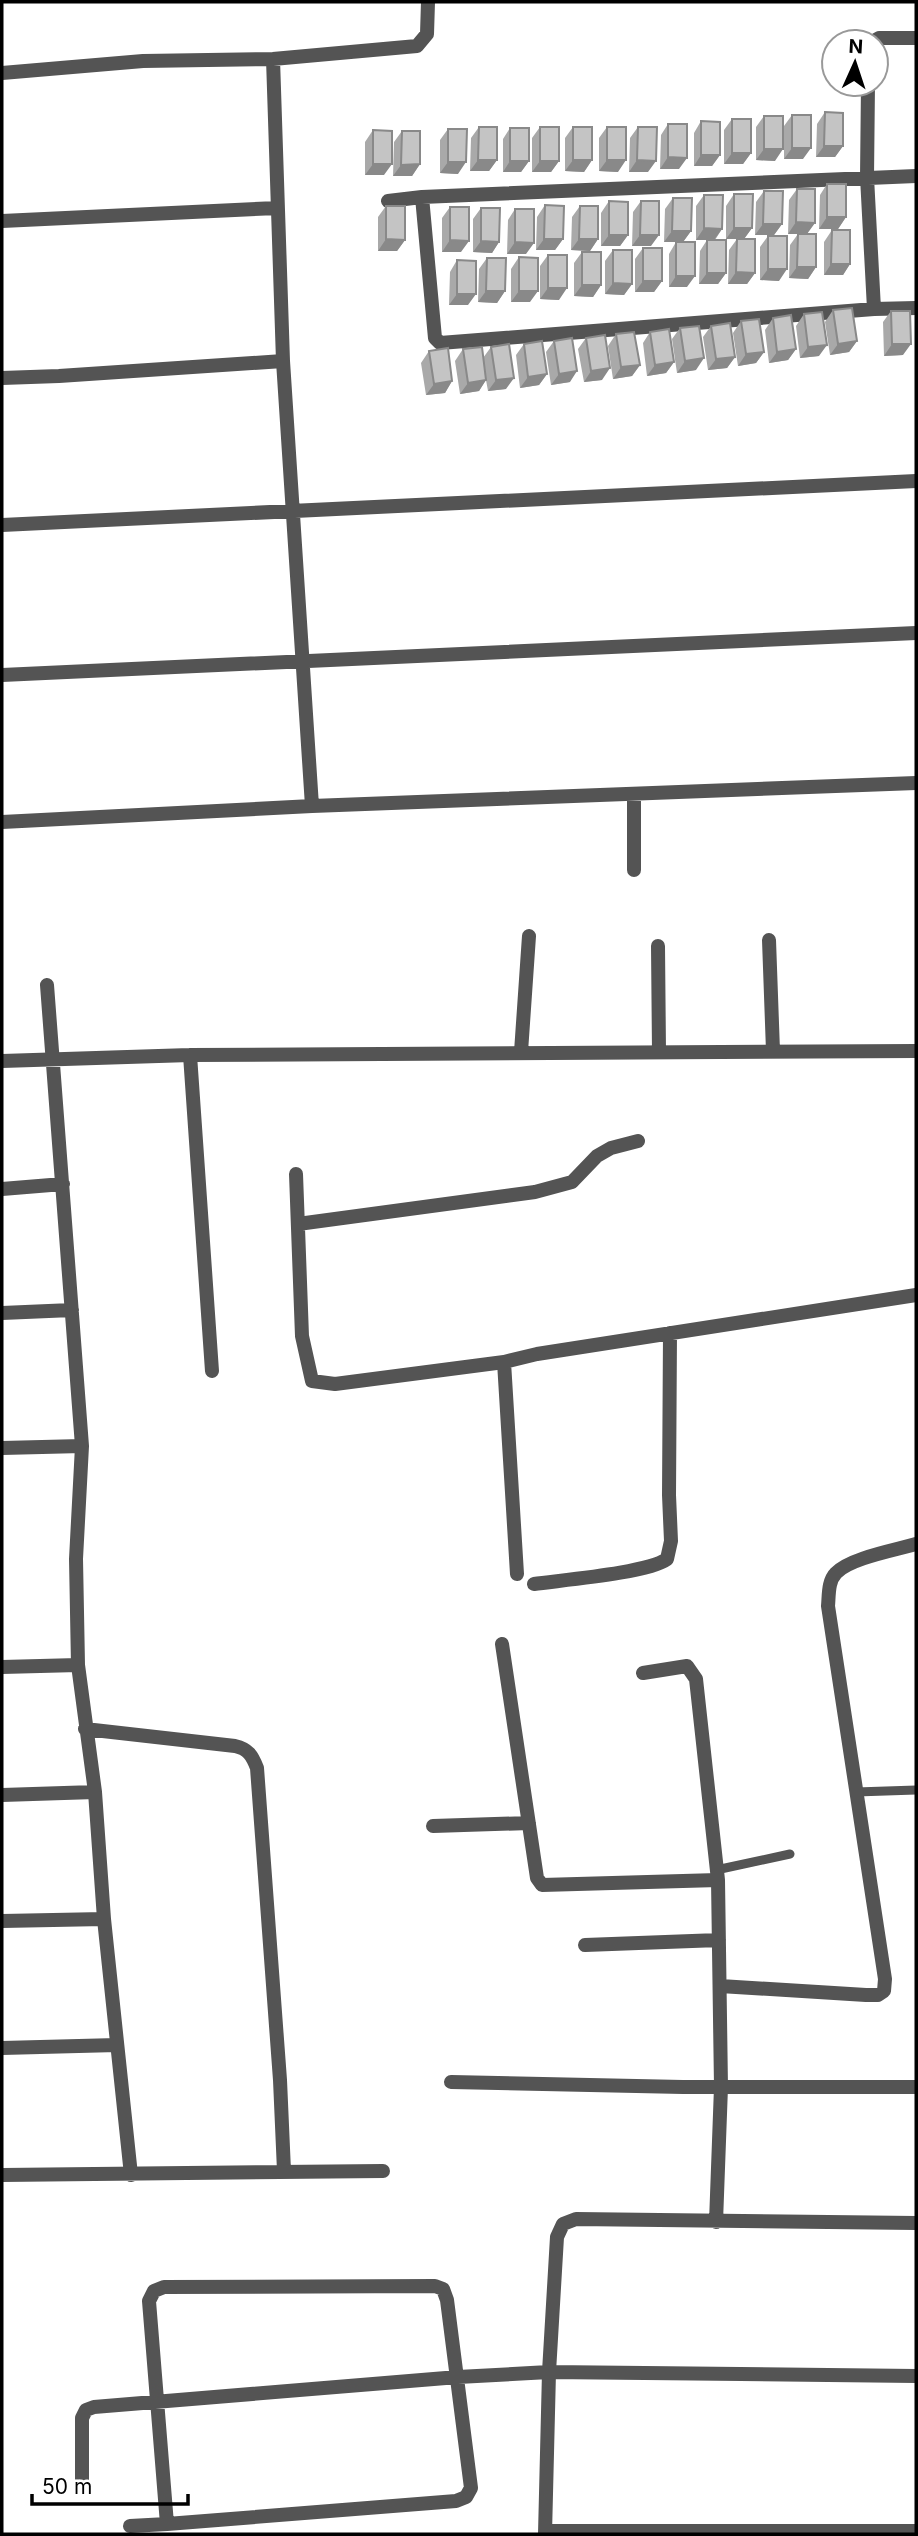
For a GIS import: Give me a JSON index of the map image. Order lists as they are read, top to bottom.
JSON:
{
  "scale_bar": "50 m",
  "north": "top"
}
